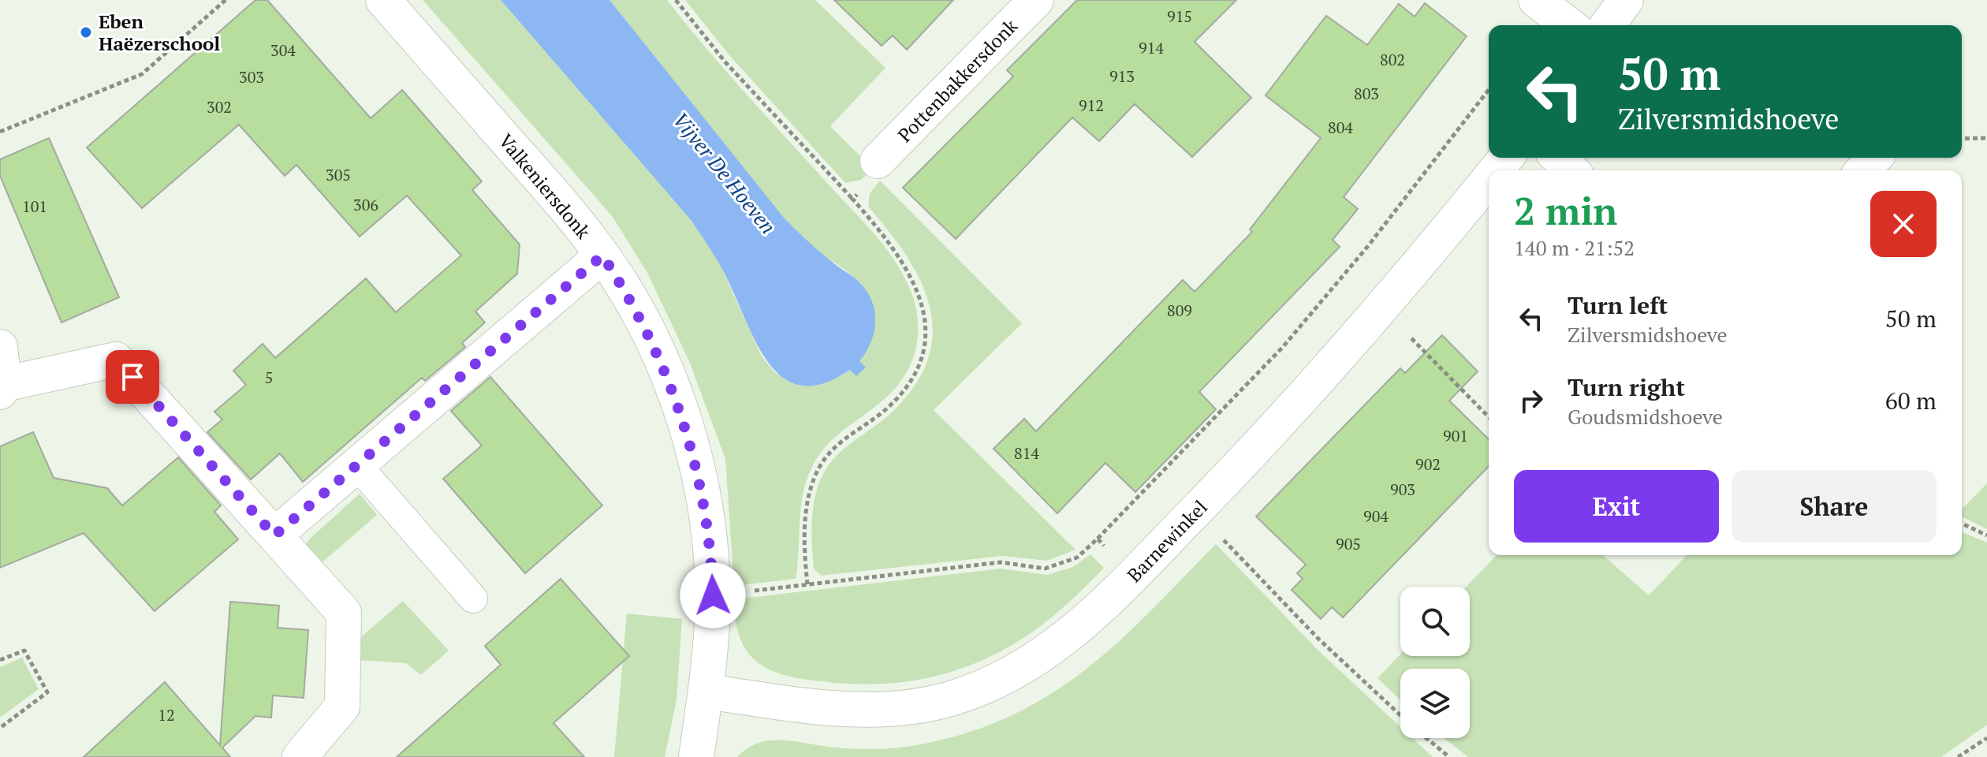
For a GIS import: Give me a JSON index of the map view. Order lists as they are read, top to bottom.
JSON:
{
  "streets": {
    "street": ["Pottenbakkersdonk", "Valkeniersdonk", "Barnewinkel"]
  },
  "crossings": [
    ["Valkeniersdonk", "Barnewinkel"]
  ],
  "water": ["Vijver De Hoeven"],
  "places": ["Eben Haëzerschool"],
  "house_numbers": [
    "915",
    "914",
    "304",
    "802",
    "913",
    "303",
    "803",
    "912",
    "302",
    "804",
    "305",
    "306",
    "101",
    "809",
    "5",
    "901",
    "814",
    "902",
    "903",
    "904",
    "905",
    "12"
  ],
  "page": {
    "turn": ["50 m", "Zilversmidshoeve"],
    "heading": ["2 min", "140 m · 21:52"],
    "list": [
      {
        "name": "Turn left",
        "note": "Zilversmidshoeve",
        "value": "50 m"
      },
      {
        "name": "Turn right",
        "note": "Goudsmidshoeve",
        "value": "60 m"
      }
    ],
    "buttons": ["Exit", "Share"]
  }
}
